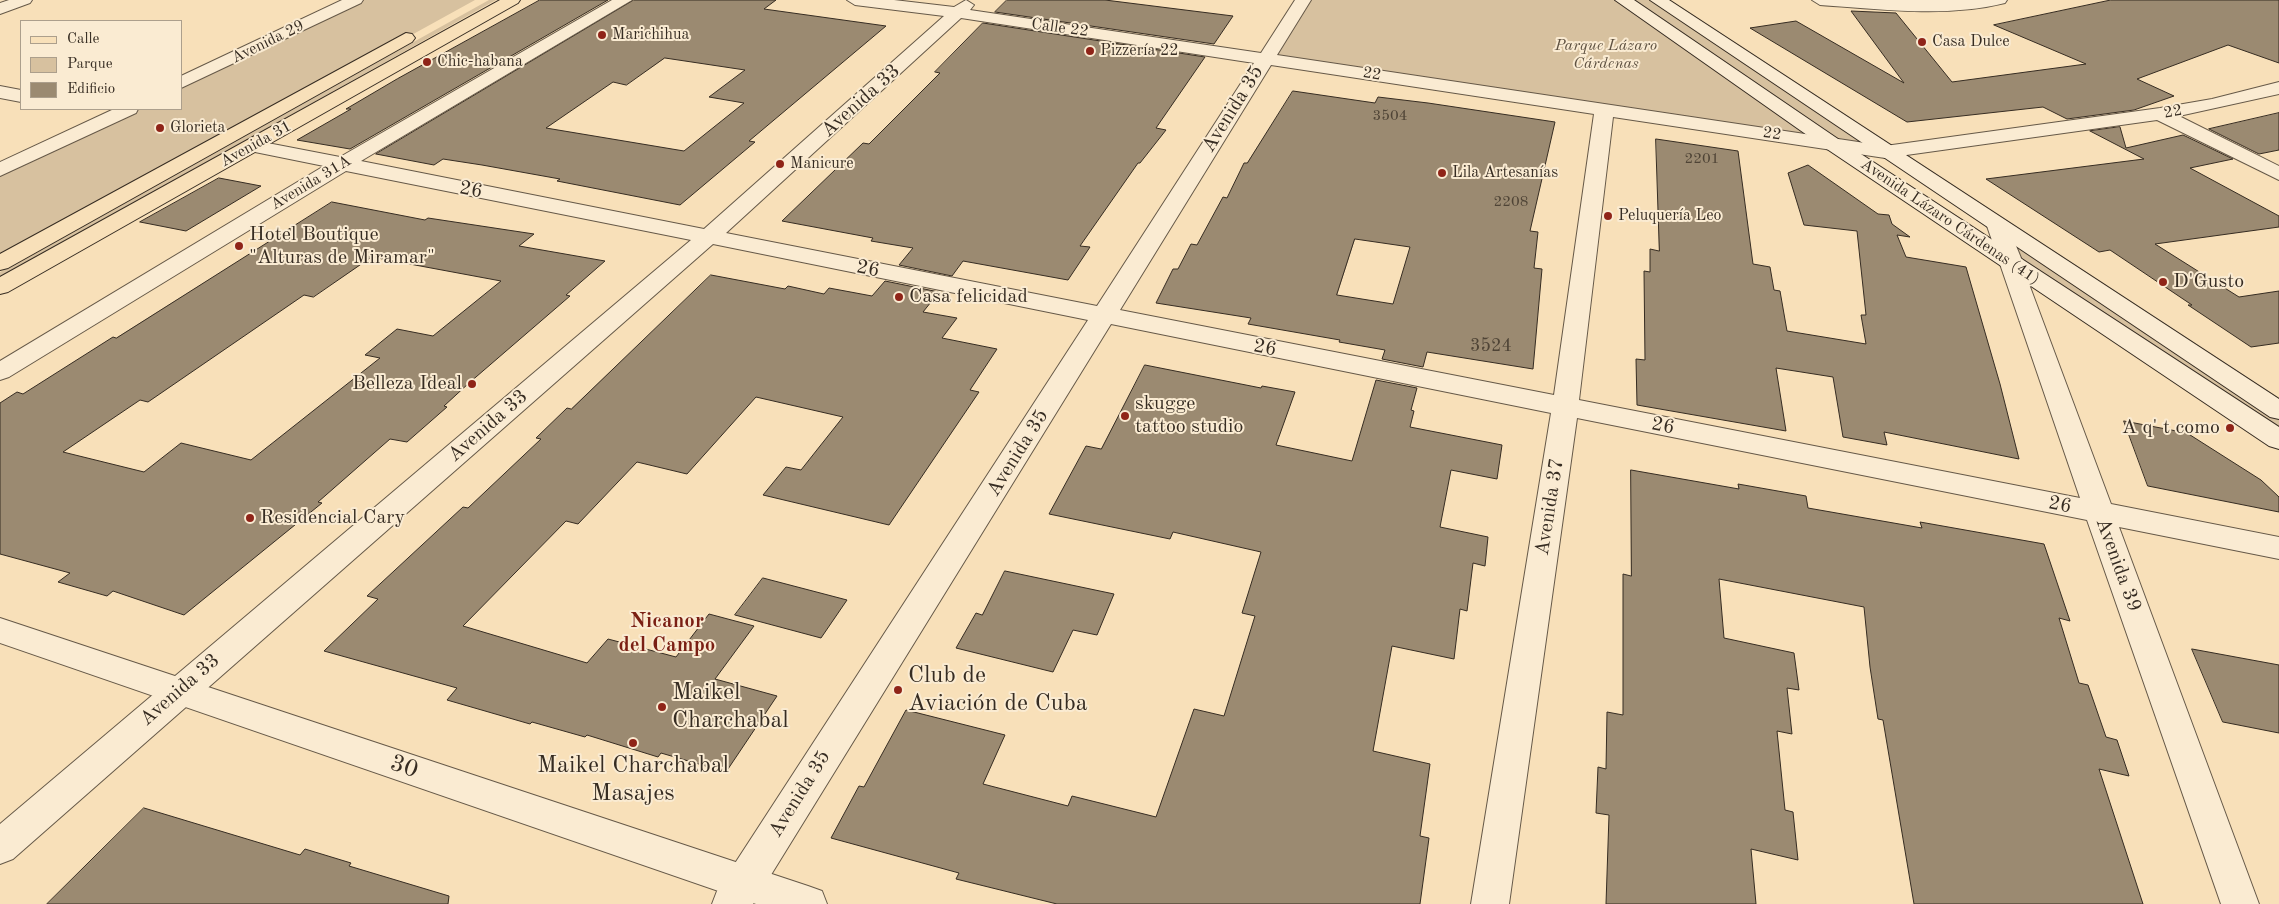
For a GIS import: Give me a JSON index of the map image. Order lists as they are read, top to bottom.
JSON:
{
  "streets": {
    "main road": ["Avenida 31"],
    "street": [
      "Calle 22",
      "Avenida 29",
      "22",
      "Avenida 33",
      "Avenida 35",
      "Avenida 31A",
      "26",
      "Avenida Lázaro Cárdenas (41)",
      "Avenida 37",
      "Avenida 39",
      "30"
    ]
  },
  "crossings": [
    ["Calle 22", "22"],
    ["Calle 22", "Avenida 33"],
    ["Calle 22", "Avenida 35"],
    ["22", "Avenida 35"],
    ["22", "Avenida Lázaro Cárdenas (41)"],
    ["22", "Avenida 37"],
    ["Avenida 33", "26"],
    ["Avenida 33", "30"],
    ["Avenida 35", "26"],
    ["Avenida 35", "30"],
    ["Avenida 31", "26"],
    ["Avenida 31A", "26"],
    ["26", "Avenida 37"],
    ["26", "Avenida 39"],
    ["Avenida Lázaro Cárdenas (41)", "Avenida 39"]
  ],
  "districts": ["Nicanor del Campo"],
  "parks": ["Parque Lázaro Cárdenas"],
  "places": [
    "Marichihua",
    "Casa Dulce",
    "Pizzería 22",
    "Chic-habana",
    "Glorieta",
    "Manicure",
    "Lila Artesanías",
    "Peluquería Leo",
    "Hotel Boutique \"Alturas de Miramar\"",
    "D'Gusto",
    "Casa felicidad",
    "Belleza Ideal",
    "skugge tattoo studio",
    "A q' t como",
    "Residencial Cary",
    "Club de Aviación de Cuba",
    "Maikel Charchabal",
    "Maikel Charchabal Masajes"
  ],
  "house_numbers": [
    "3504",
    "2201",
    "2208",
    "3524"
  ],
  "legend": ["Calle", "Parque", "Edificio"]
}
